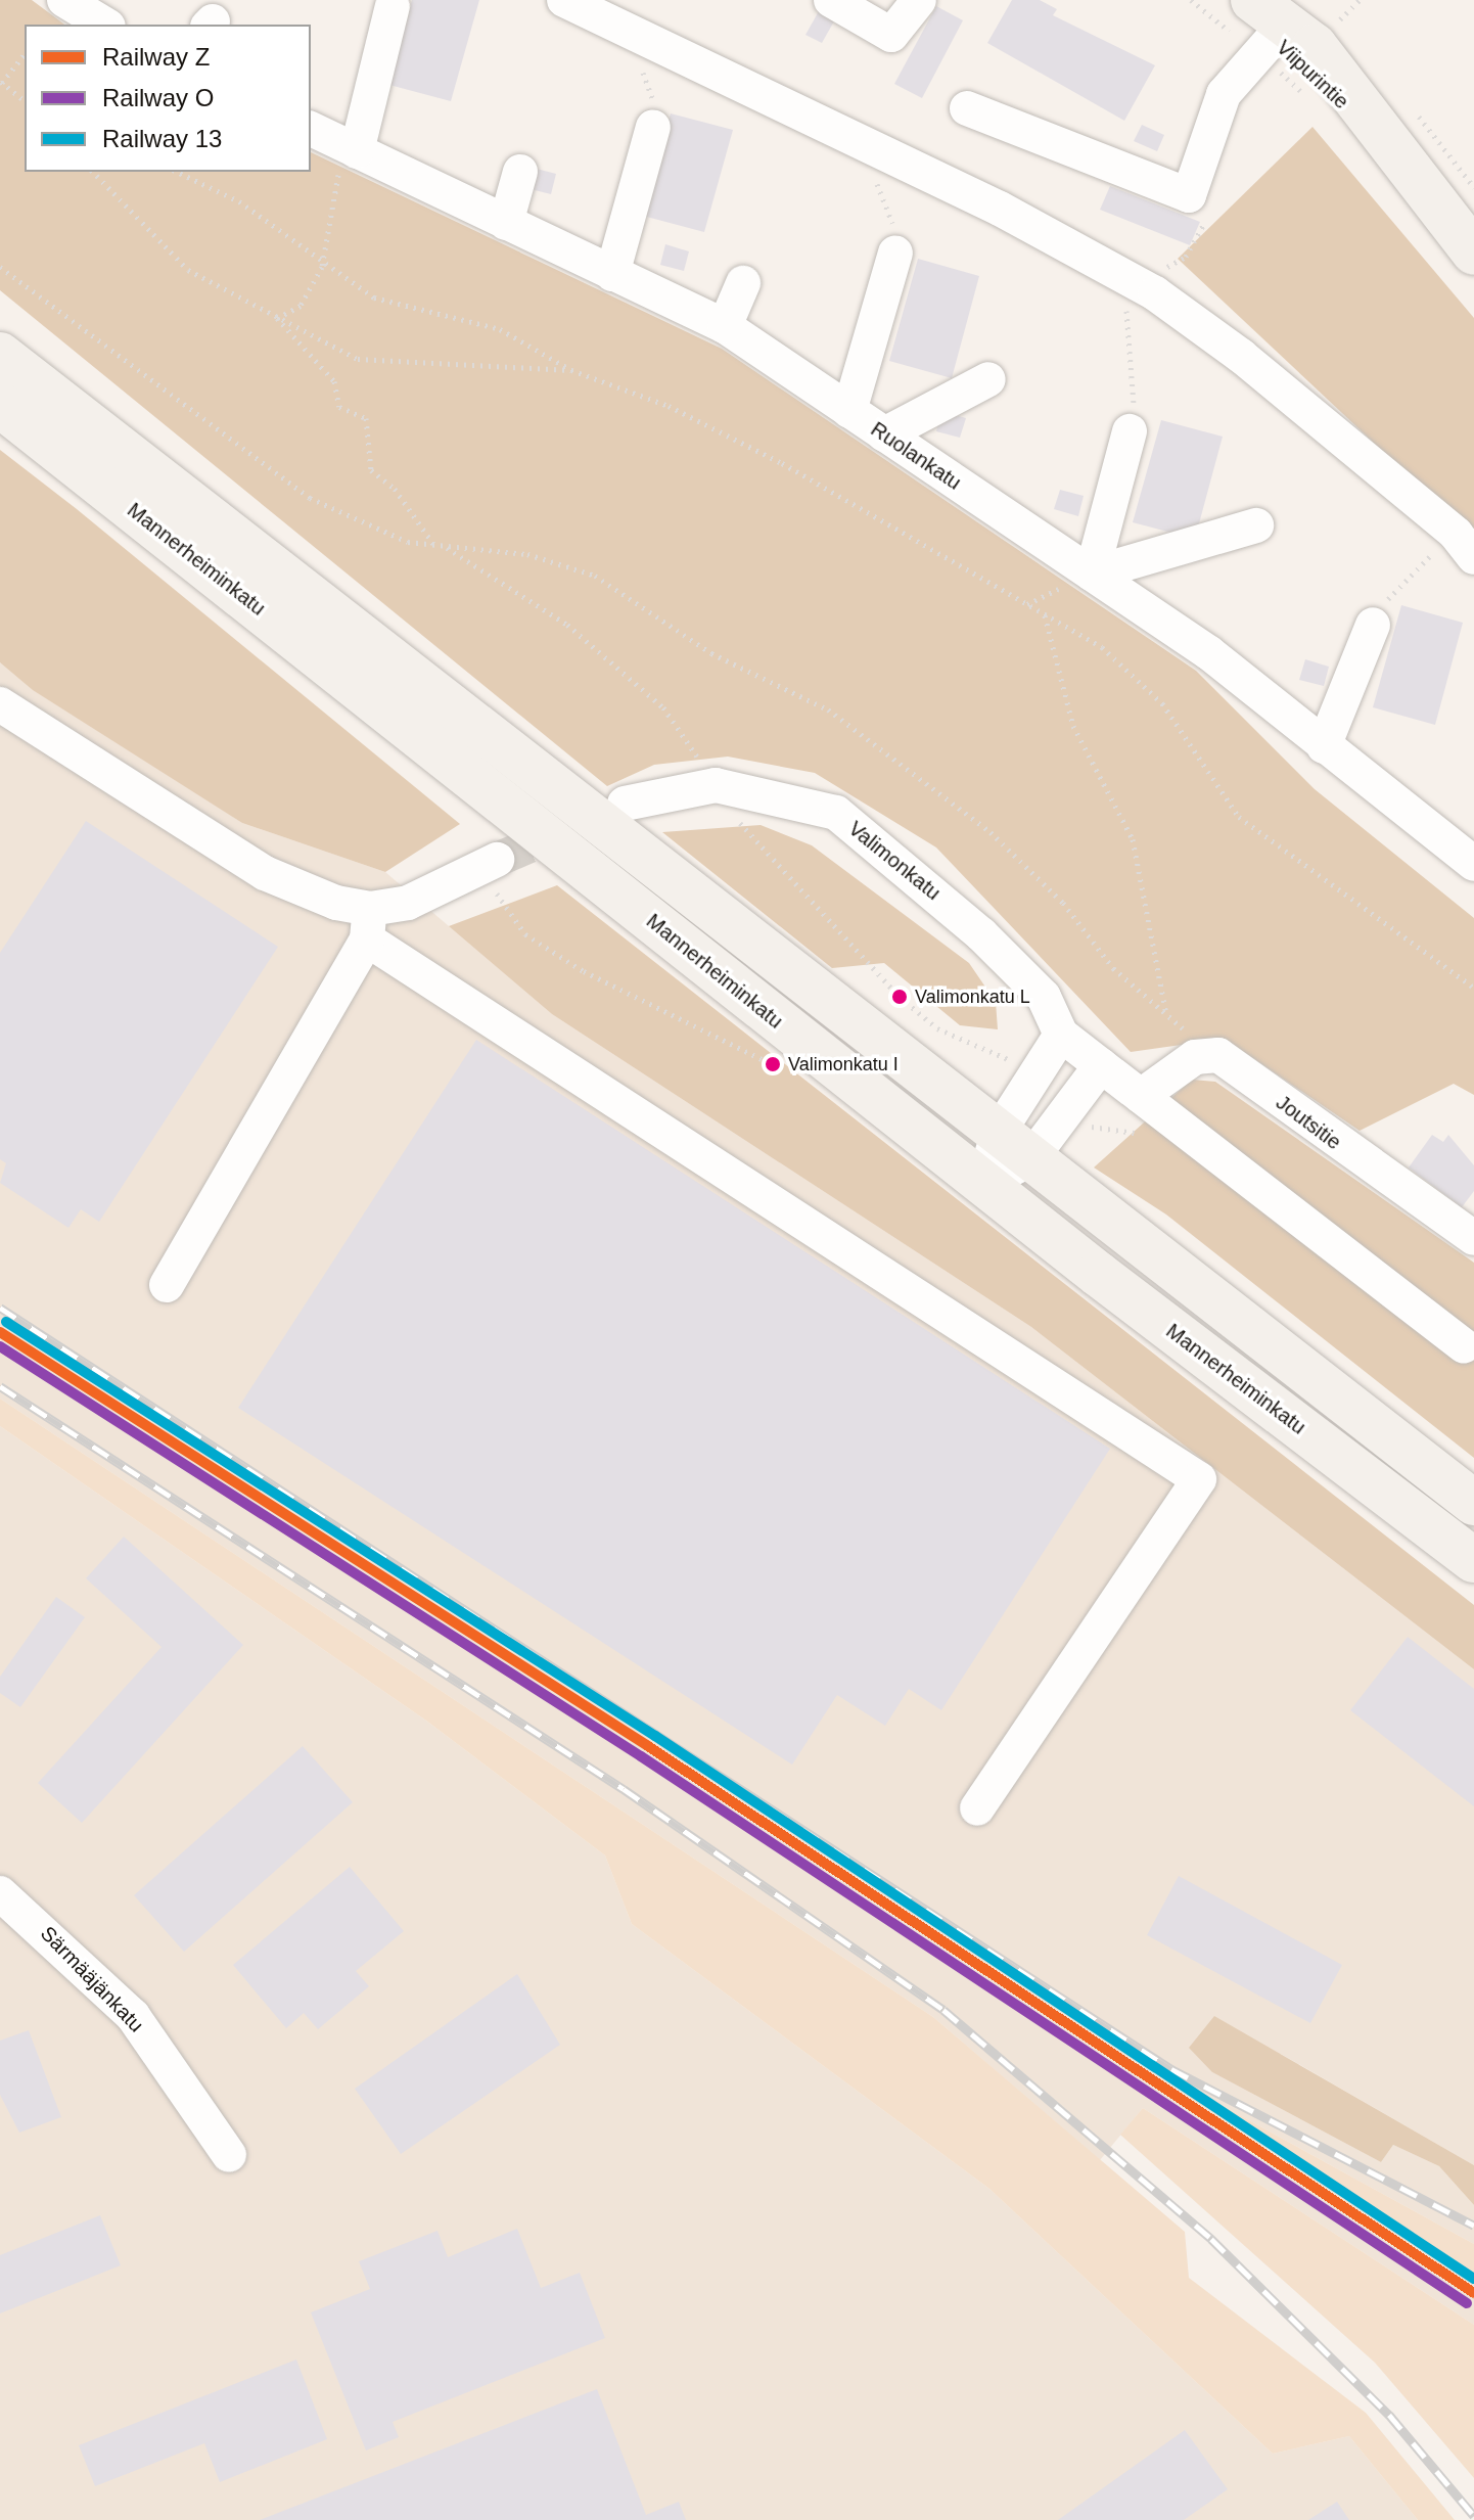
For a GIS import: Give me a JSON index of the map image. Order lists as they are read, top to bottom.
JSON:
{
  "streets": {
    "main road": ["Viipurintie", "Mannerheiminkatu"],
    "street": [
      "Ruolankatu",
      "Valimonkatu",
      "Joutsitie",
      "Särmääjänkatu"
    ]
  },
  "places": ["Valimonkatu L", "Valimonkatu I"],
  "lines": ["rail line 13", "rail line Z", "rail line O"],
  "legend": ["Railway Z", "Railway O", "Railway 13"]
}
